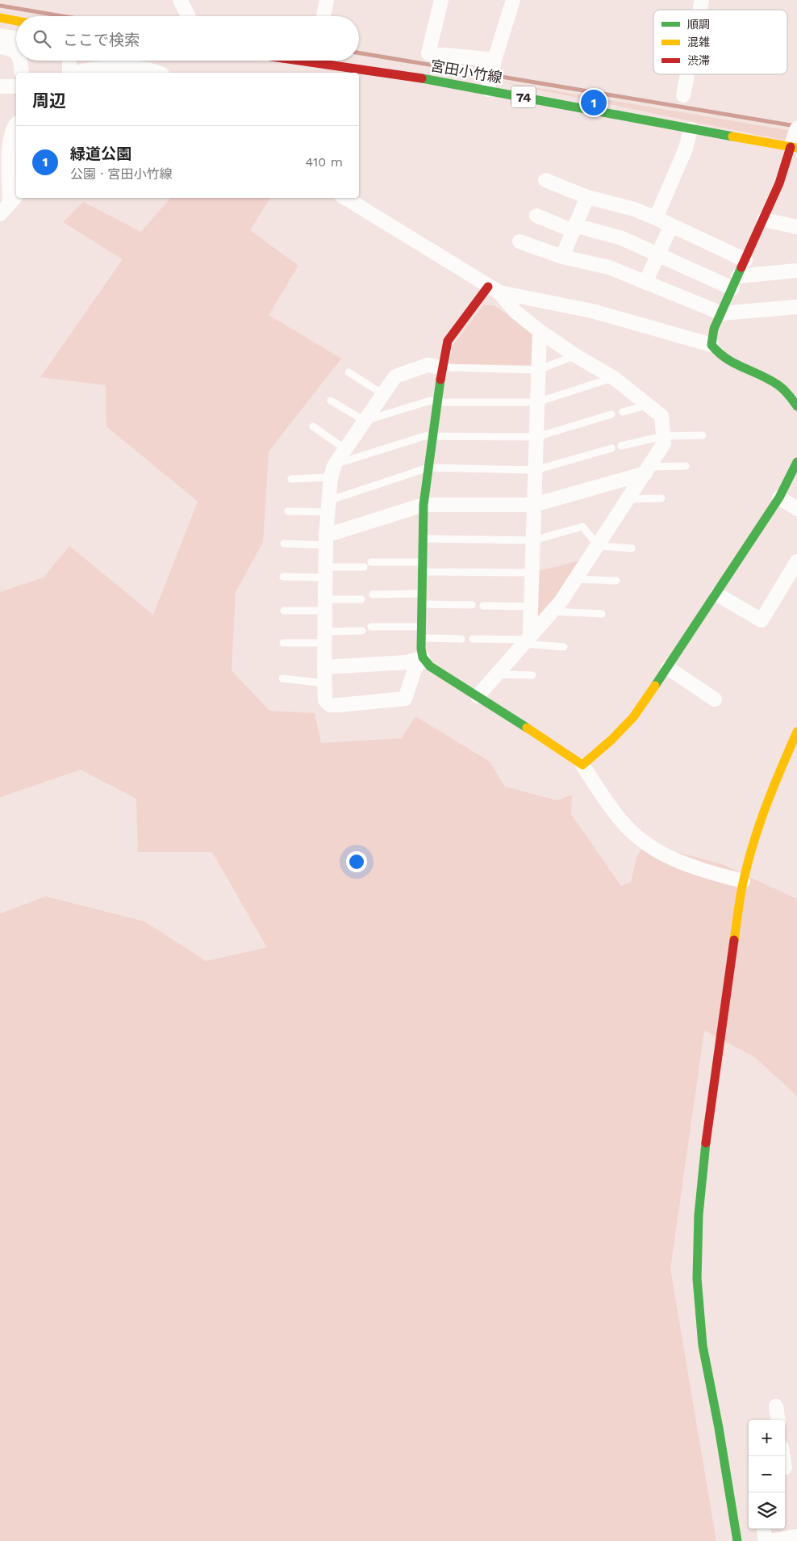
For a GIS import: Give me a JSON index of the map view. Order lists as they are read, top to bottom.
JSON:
{
  "streets": {
    "street": ["宮田小竹線", "74"]
  },
  "legend": ["順調", "混雑", "渋滞"],
  "page": {
    "search": "ここで検索",
    "heading": "周辺",
    "pins": "1",
    "list": [
      {
        "mark": "1",
        "name": "緑道公園",
        "note": "公園 · 宮田小竹線",
        "value": "410 m"
      }
    ],
    "map_buttons": ["+", "−"]
  }
}
